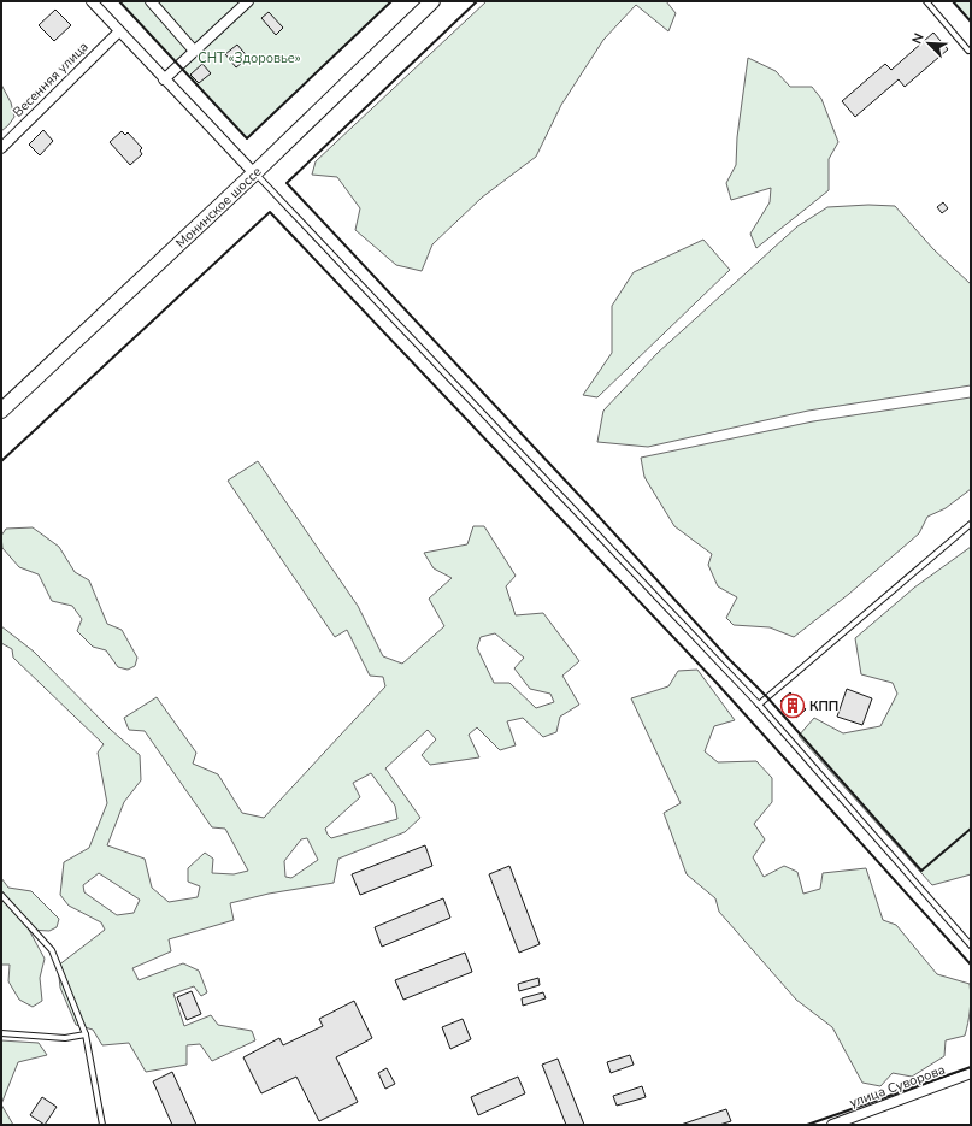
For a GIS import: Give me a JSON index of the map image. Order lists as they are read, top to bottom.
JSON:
{
  "streets": {
    "main road": ["Монинское шоссе"],
    "street": ["Весенняя улица", "улица Суворова"]
  },
  "parks": ["СНТ «Здоровье»"],
  "places": {
    "building": ["КПП"]
  },
  "north": "top left"
}
